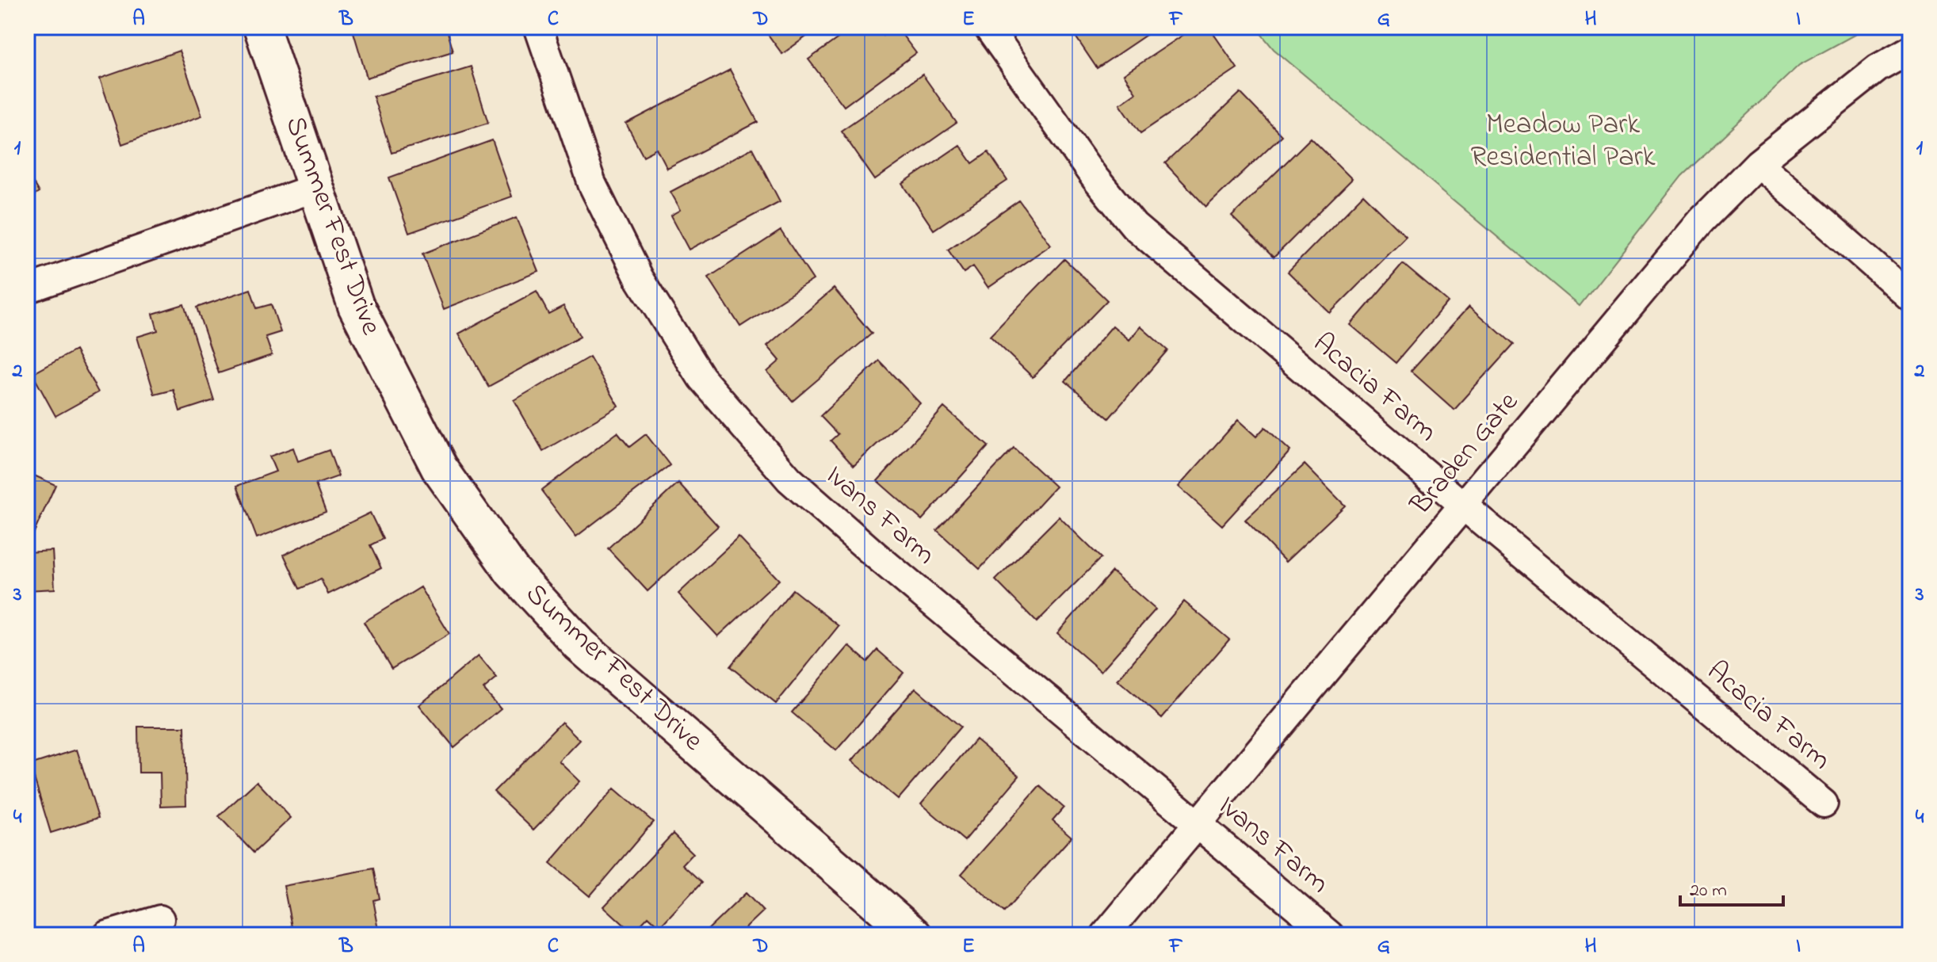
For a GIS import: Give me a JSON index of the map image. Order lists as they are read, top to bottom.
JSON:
{
  "streets": {
    "street": [
      "Summer Fest Drive",
      "Acacia Farm",
      "Braden Gate",
      "Ivans Farm"
    ]
  },
  "crossings": [
    ["Acacia Farm", "Braden Gate"],
    ["Braden Gate", "Ivans Farm"]
  ],
  "parks": ["Meadow Park Residential Park"],
  "scale_bar": "20 m",
  "grid": {
    "columns": [
      "A",
      "B",
      "C",
      "D",
      "E",
      "F",
      "G",
      "H",
      "I"
    ],
    "rows": [
      "1",
      "2",
      "3",
      "4"
    ]
  }
}
